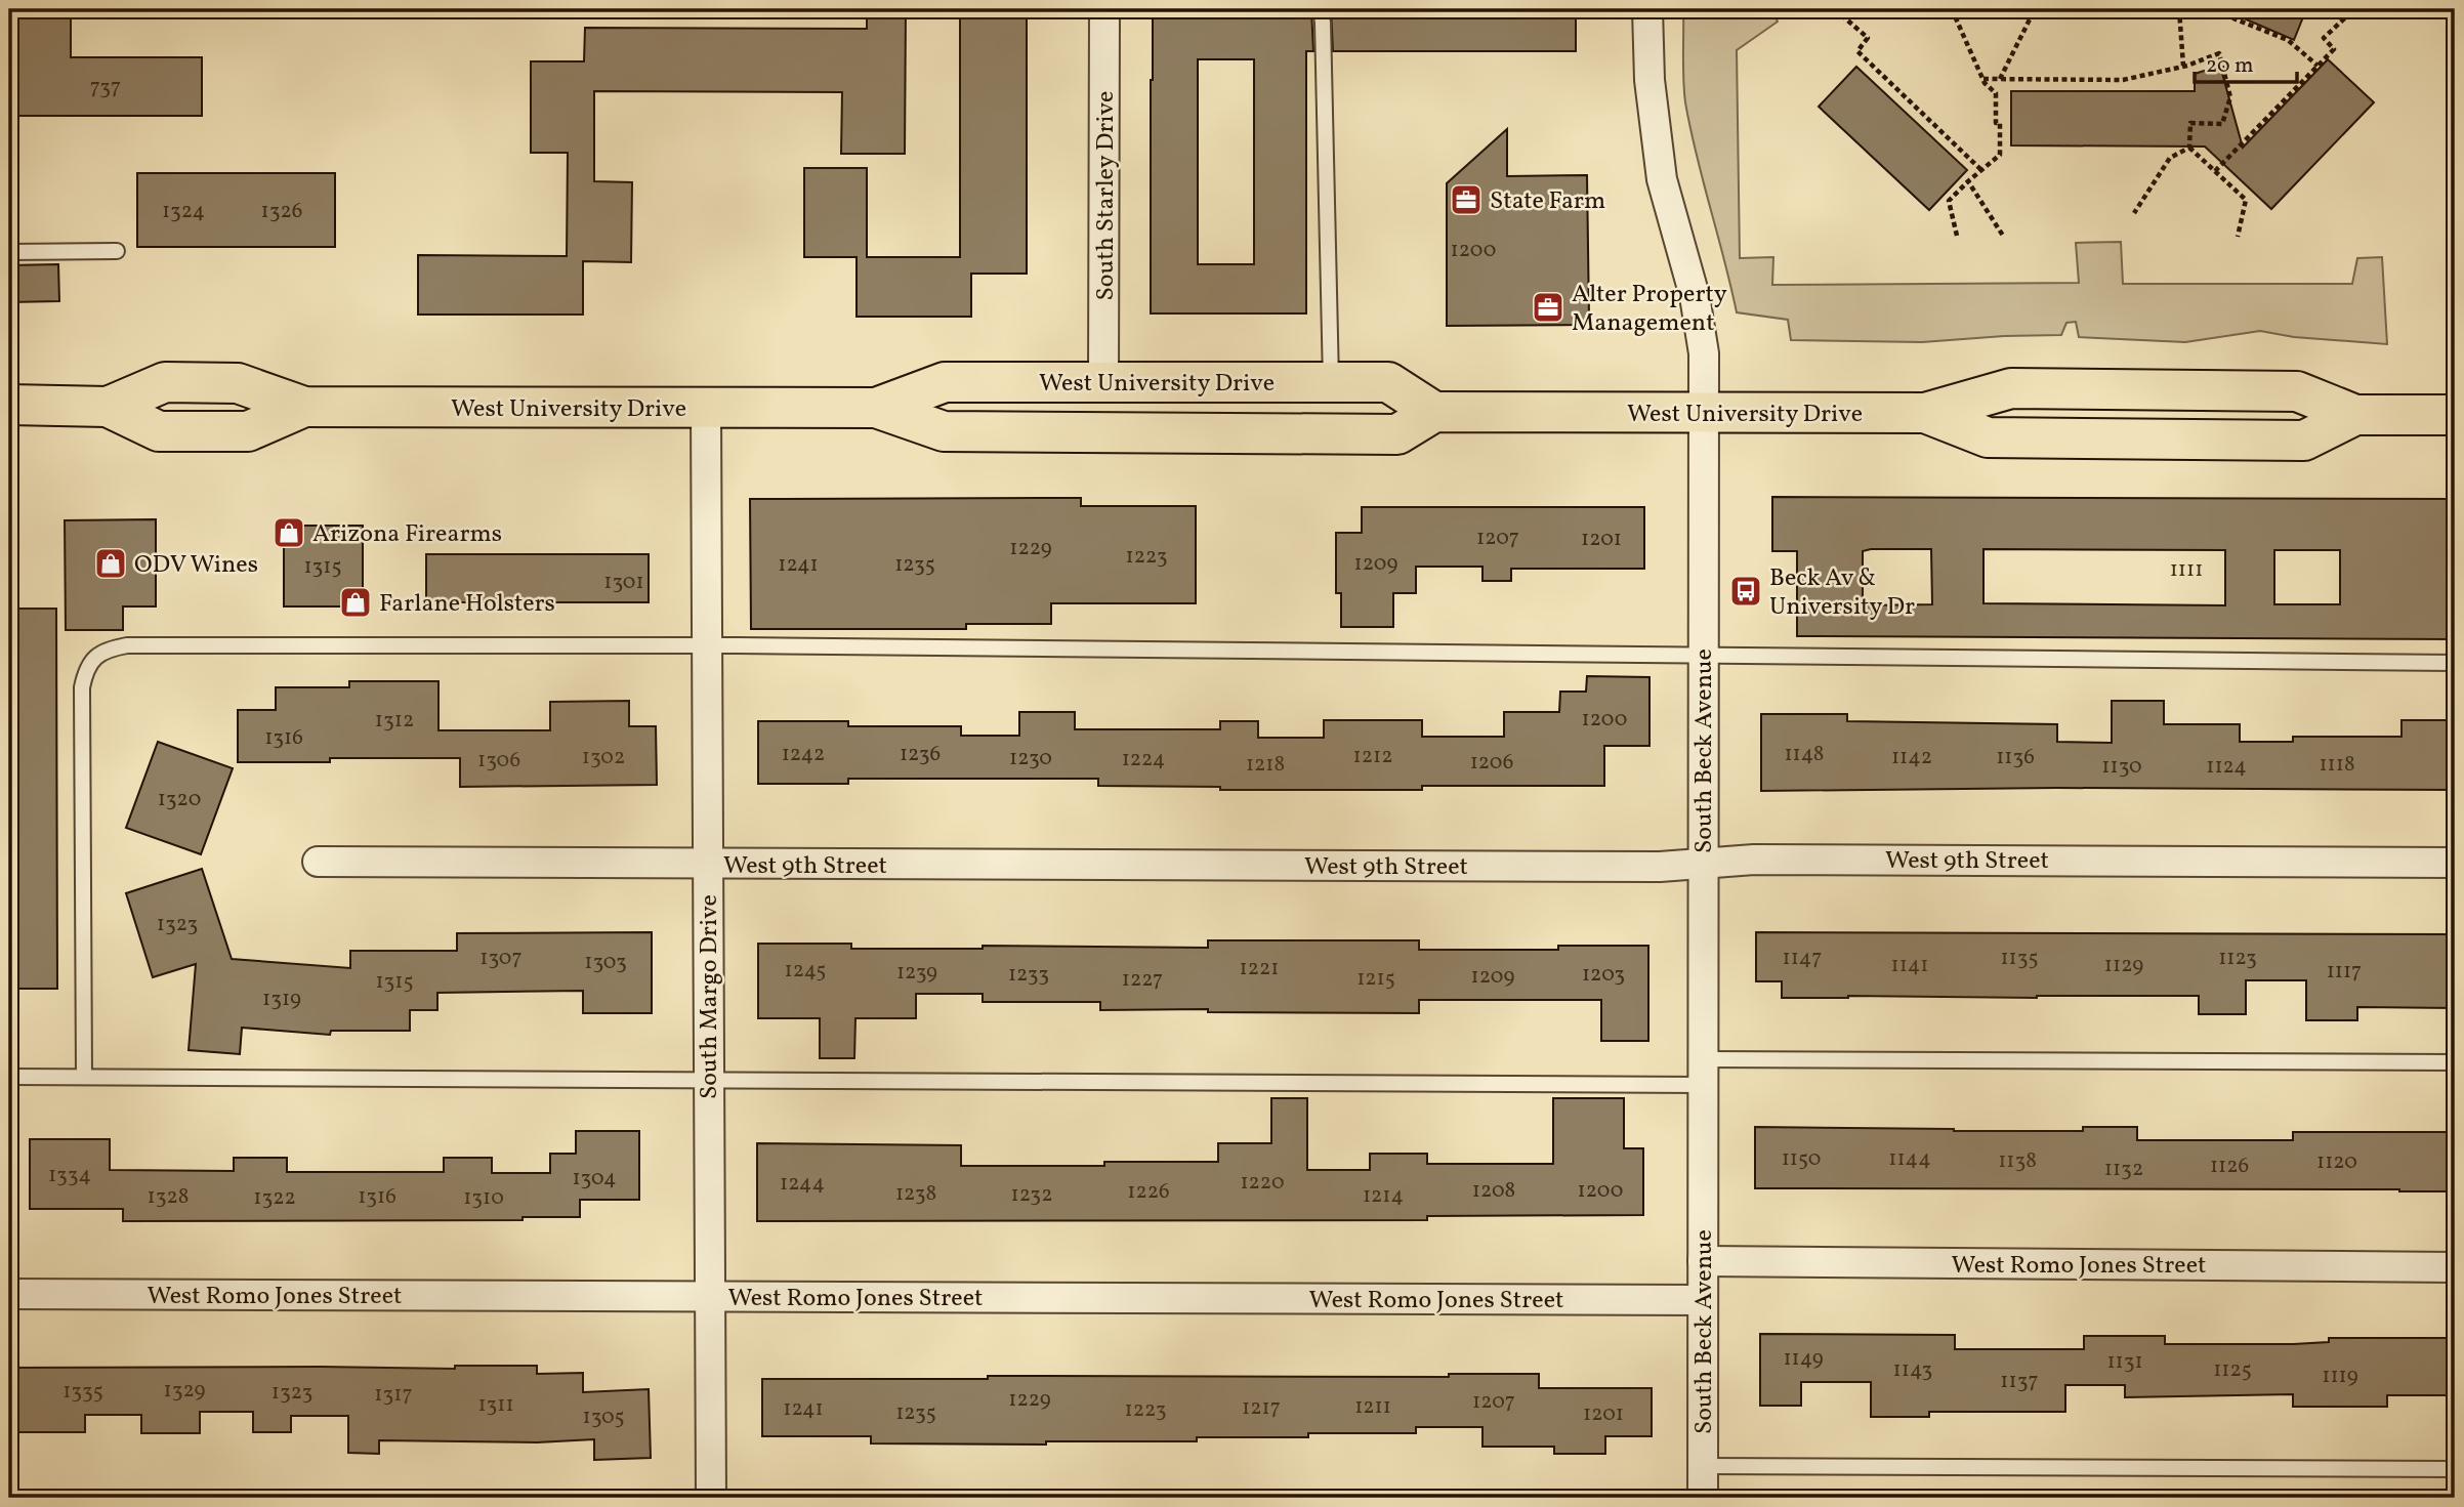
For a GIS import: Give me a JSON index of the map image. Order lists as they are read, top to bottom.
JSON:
{
  "streets": {
    "main road": ["West University Drive"],
    "street": [
      "South Starley Drive",
      "South Beck Avenue",
      "West 9th Street",
      "South Margo Drive",
      "West Romo Jones Street"
    ]
  },
  "crossings": [
    ["South Starley Drive", "West University Drive"],
    ["West University Drive", "South Beck Avenue"],
    ["West University Drive", "South Margo Drive"],
    ["South Beck Avenue", "West 9th Street"],
    ["South Beck Avenue", "West Romo Jones Street"],
    ["West 9th Street", "South Margo Drive"],
    ["South Margo Drive", "West Romo Jones Street"]
  ],
  "places": {
    "office": ["State Farm", "Alter Property Management"],
    "shop": ["Arizona Firearms", "ODV Wines", "Farlane Holsters"],
    "bus stop": ["Beck Av & University Dr"]
  },
  "house_numbers": [
    "737",
    "1324",
    "1326",
    "1200",
    "1207",
    "1201",
    "1229",
    "1223",
    "1209",
    "1241",
    "1235",
    "1315",
    "1111",
    "1301",
    "1200",
    "1312",
    "1316",
    "1242",
    "1236",
    "1148",
    "1212",
    "1302",
    "1142",
    "1136",
    "1230",
    "1224",
    "1306",
    "1206",
    "1218",
    "1118",
    "1130",
    "1124",
    "1320",
    "1323",
    "1307",
    "1147",
    "1135",
    "1123",
    "1303",
    "1141",
    "1129",
    "1221",
    "1245",
    "1117",
    "1239",
    "1233",
    "1203",
    "1209",
    "1215",
    "1227",
    "1315",
    "1319",
    "1150",
    "1144",
    "1138",
    "1120",
    "1126",
    "1132",
    "1334",
    "1304",
    "1220",
    "1244",
    "1208",
    "1200",
    "1226",
    "1238",
    "1232",
    "1214",
    "1328",
    "1316",
    "1322",
    "1310",
    "1149",
    "1131",
    "1143",
    "1125",
    "1119",
    "1137",
    "1329",
    "1335",
    "1323",
    "1317",
    "1229",
    "1207",
    "1311",
    "1211",
    "1217",
    "1241",
    "1223",
    "1235",
    "1201",
    "1305"
  ],
  "scale_bar": "20 m"
}
